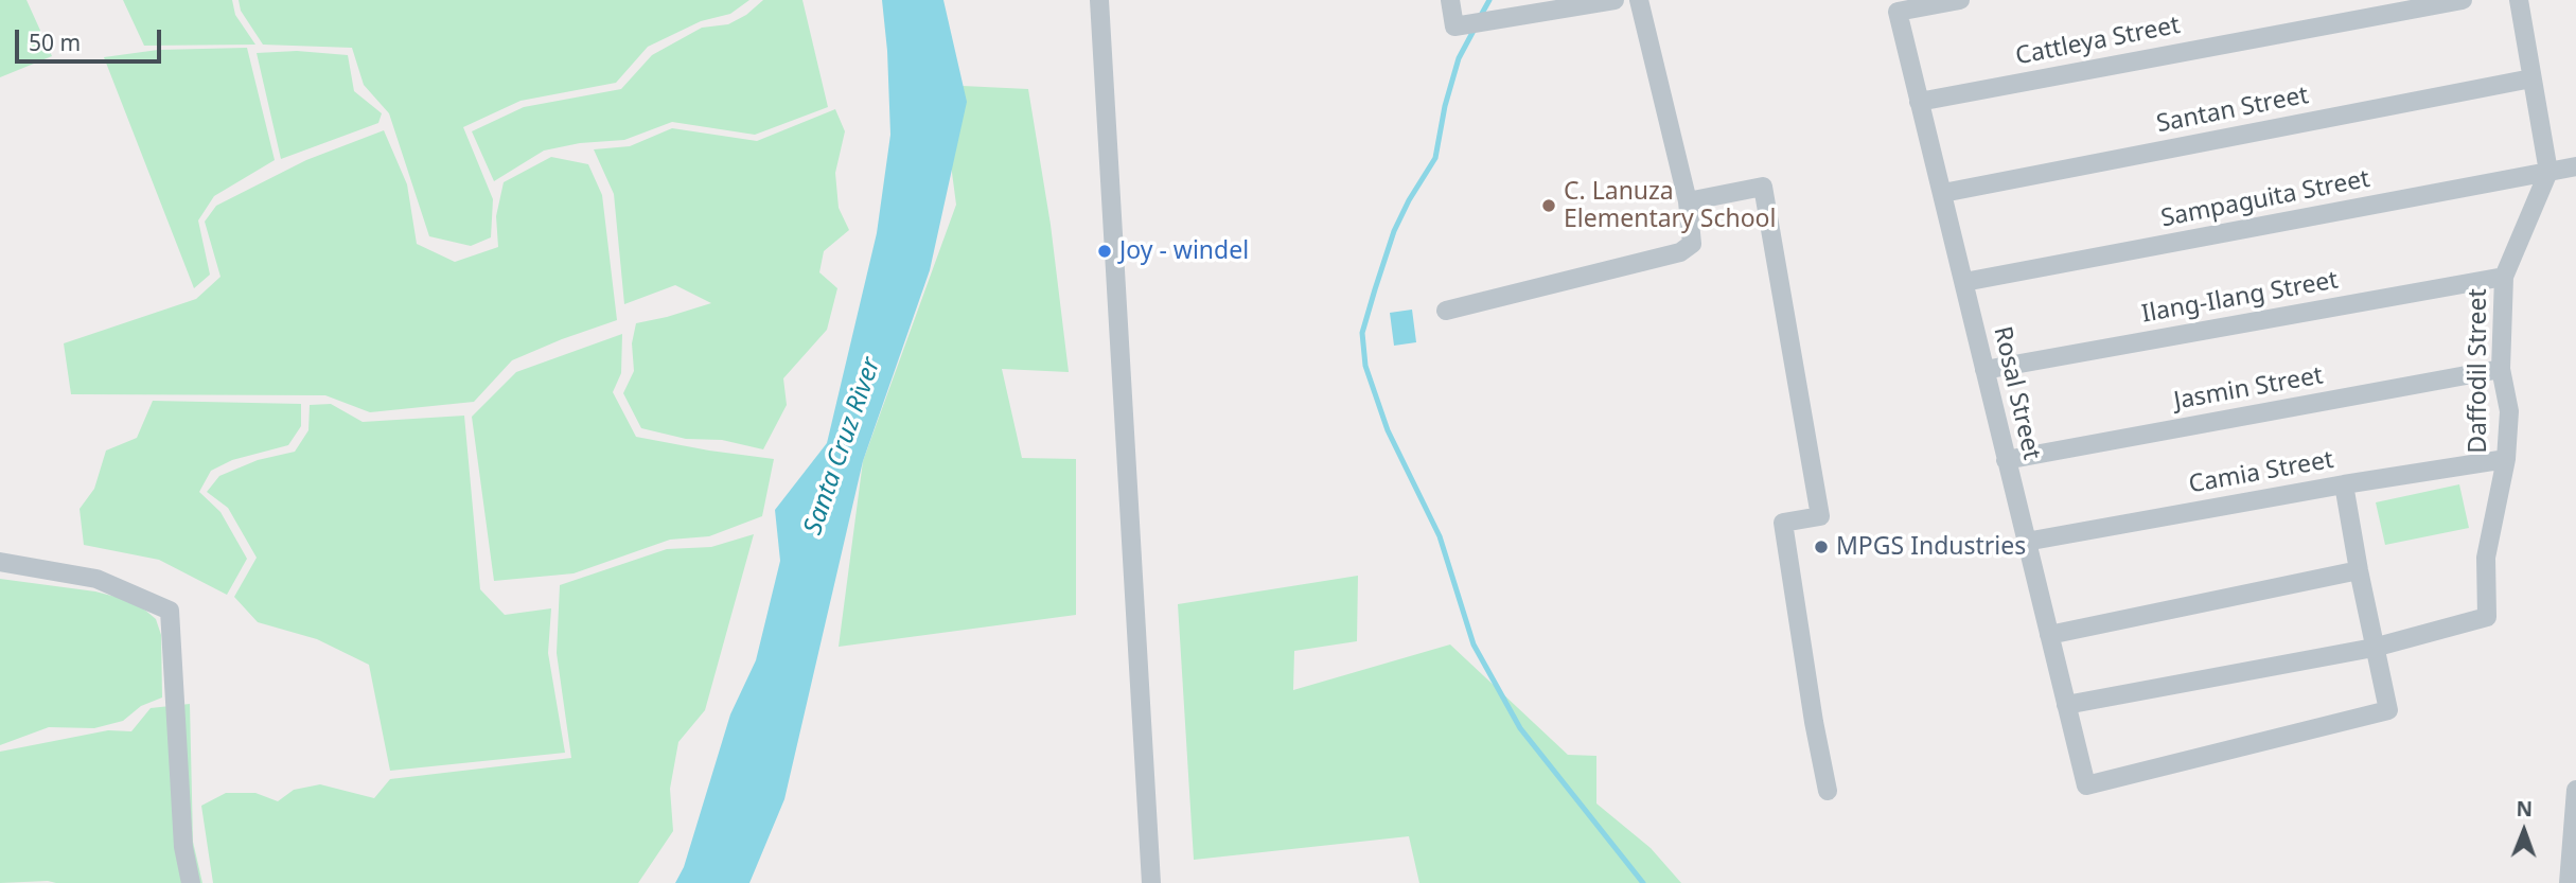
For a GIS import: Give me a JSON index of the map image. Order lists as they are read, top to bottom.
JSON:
{
  "streets": {
    "street": [
      "Cattleya Street",
      "Santan Street",
      "Sampaguita Street",
      "Ilang-Ilang Street",
      "Daffodil Street",
      "Jasmin Street",
      "Rosal Street",
      "Camia Street"
    ]
  },
  "crossings": [
    ["Cattleya Street", "Rosal Street"],
    ["Santan Street", "Rosal Street"],
    ["Sampaguita Street", "Daffodil Street"],
    ["Sampaguita Street", "Rosal Street"],
    ["Ilang-Ilang Street", "Daffodil Street"],
    ["Ilang-Ilang Street", "Rosal Street"],
    ["Daffodil Street", "Jasmin Street"],
    ["Daffodil Street", "Rosal Street"],
    ["Daffodil Street", "Camia Street"],
    ["Jasmin Street", "Rosal Street"],
    ["Rosal Street", "Camia Street"]
  ],
  "water": ["Santa Cruz River"],
  "places": ["C. Lanuza Elementary School", "Joy - windel", "MPGS Industries"],
  "scale_bar": "50 m",
  "north": "top"
}
